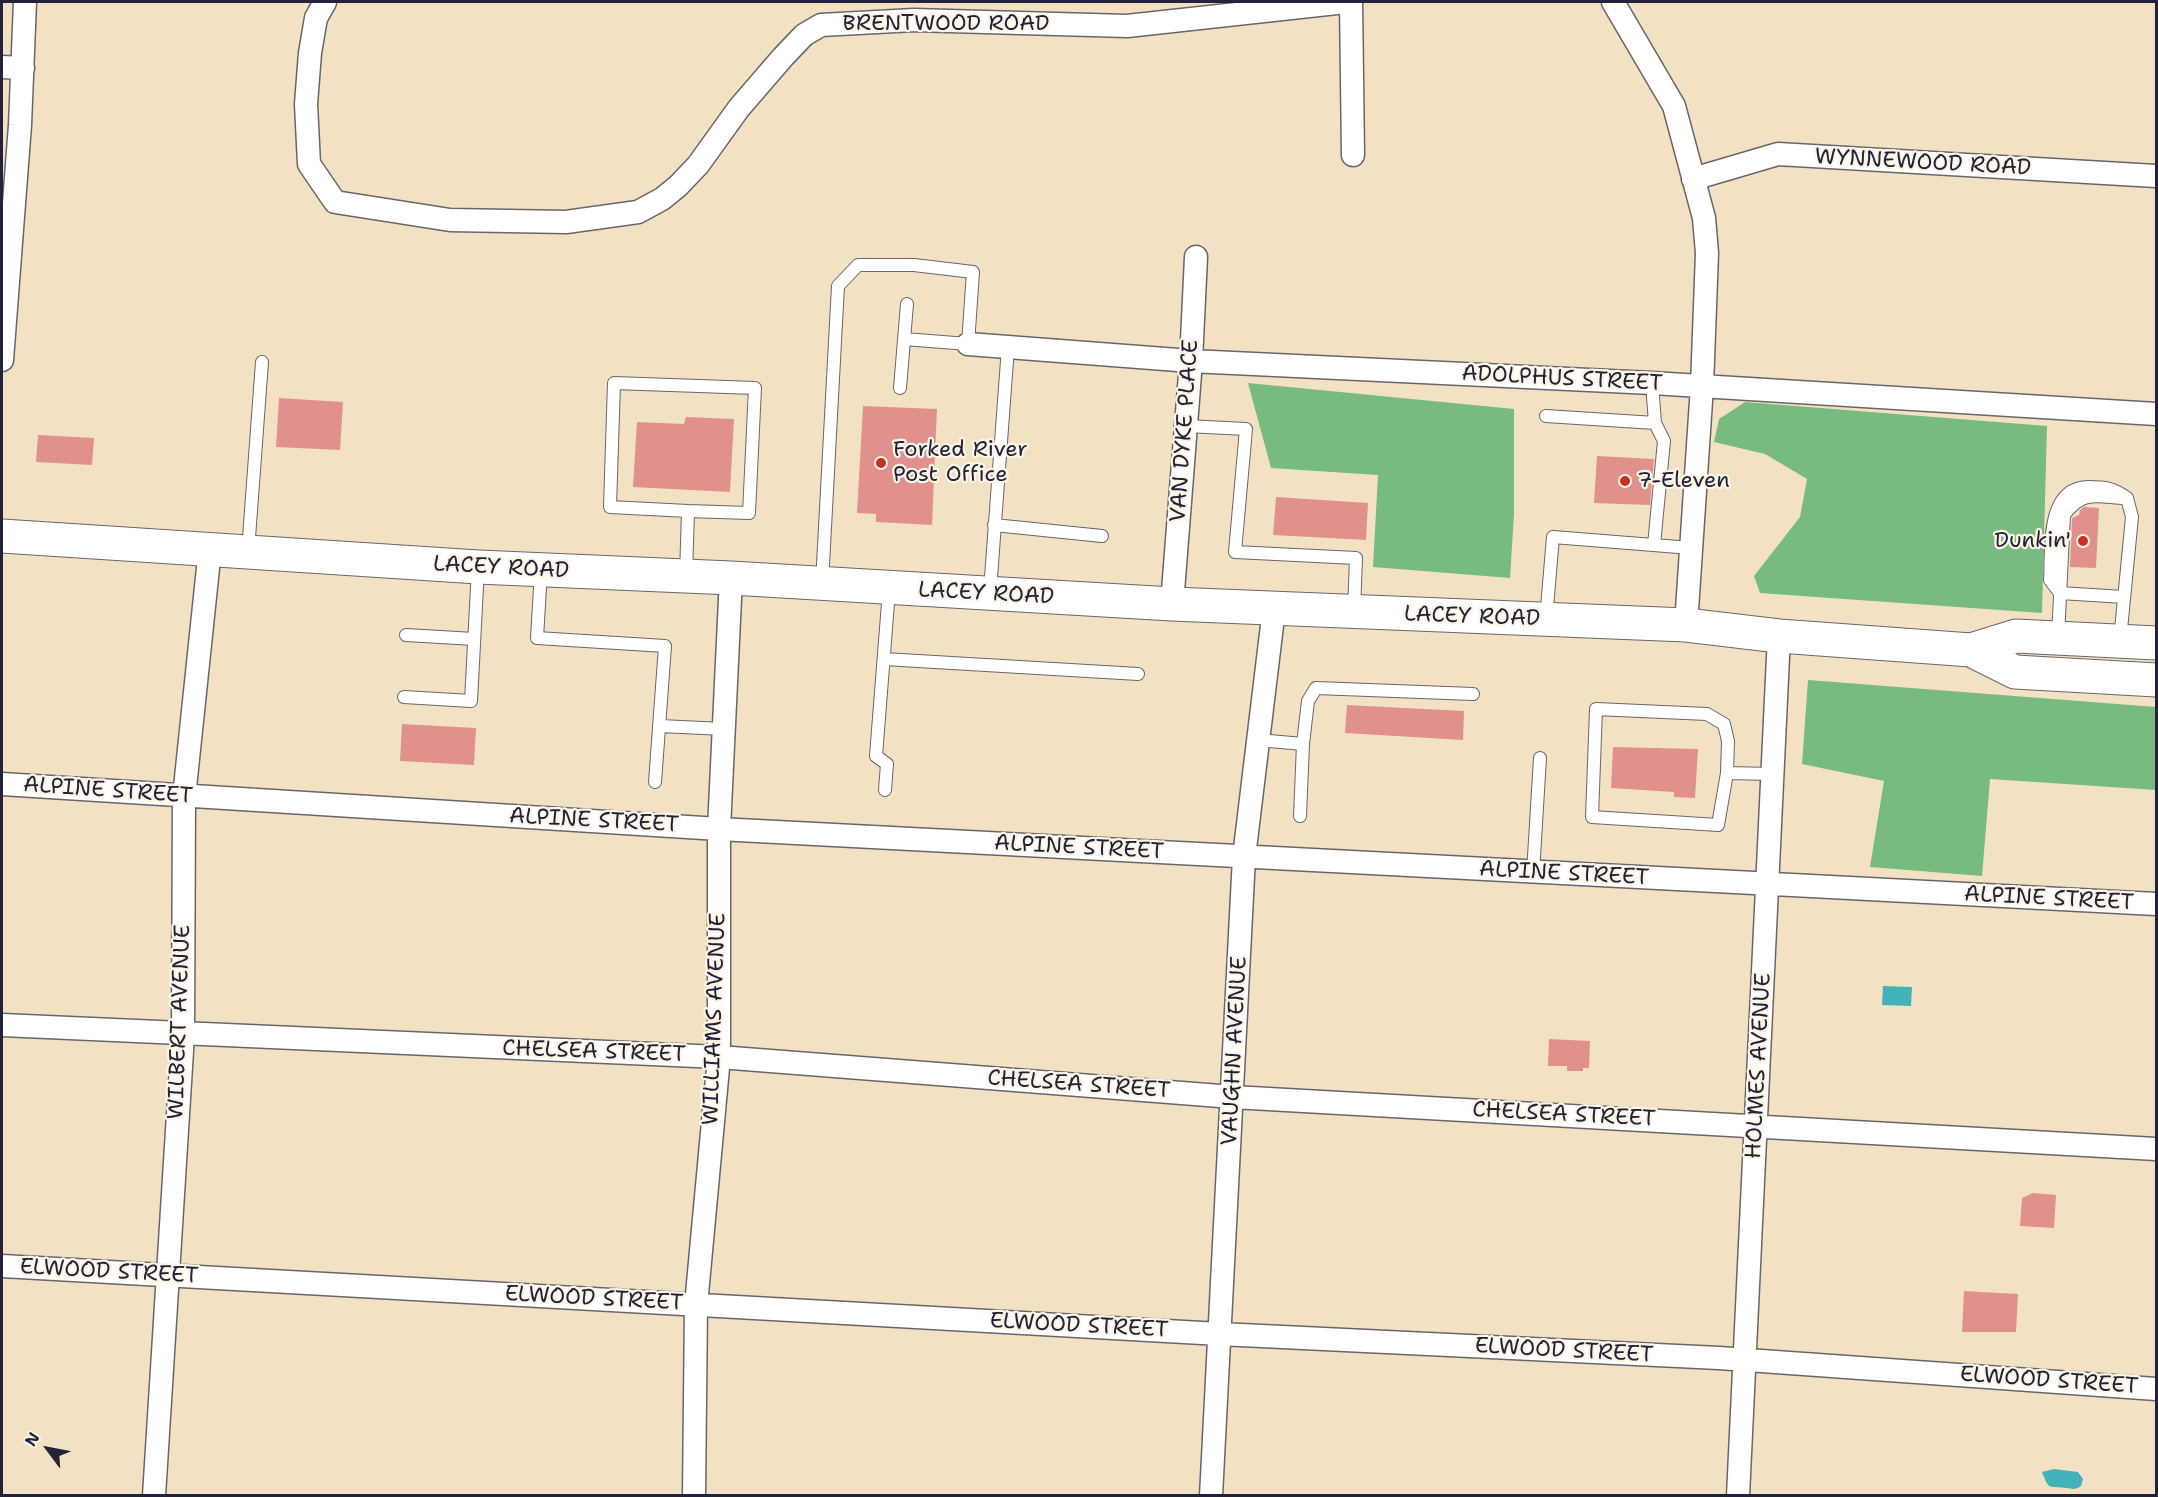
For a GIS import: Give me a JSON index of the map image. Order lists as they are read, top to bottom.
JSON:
{
  "streets": {
    "main road": ["LACEY ROAD"],
    "street": [
      "BRENTWOOD ROAD",
      "WYNNEWOOD ROAD",
      "ADOLPHUS STREET",
      "VAN DYKE PLACE",
      "ALPINE STREET",
      "WILLIAMS AVENUE",
      "WILBERT AVENUE",
      "VAUGHN AVENUE",
      "CHELSEA STREET",
      "HOLMES AVENUE",
      "ELWOOD STREET"
    ]
  },
  "crossings": [
    ["ADOLPHUS STREET", "VAN DYKE PLACE"],
    ["VAN DYKE PLACE", "LACEY ROAD"],
    ["LACEY ROAD", "WILLIAMS AVENUE"],
    ["LACEY ROAD", "WILBERT AVENUE"],
    ["LACEY ROAD", "VAUGHN AVENUE"],
    ["LACEY ROAD", "HOLMES AVENUE"],
    ["ALPINE STREET", "WILLIAMS AVENUE"],
    ["ALPINE STREET", "WILBERT AVENUE"],
    ["ALPINE STREET", "VAUGHN AVENUE"],
    ["ALPINE STREET", "HOLMES AVENUE"],
    ["WILLIAMS AVENUE", "CHELSEA STREET"],
    ["WILLIAMS AVENUE", "ELWOOD STREET"],
    ["WILBERT AVENUE", "CHELSEA STREET"],
    ["WILBERT AVENUE", "ELWOOD STREET"],
    ["VAUGHN AVENUE", "CHELSEA STREET"],
    ["VAUGHN AVENUE", "ELWOOD STREET"],
    ["CHELSEA STREET", "HOLMES AVENUE"],
    ["HOLMES AVENUE", "ELWOOD STREET"]
  ],
  "places": ["Forked River Post Office", "7-Eleven", "Dunkin'"],
  "north": "top left"
}
